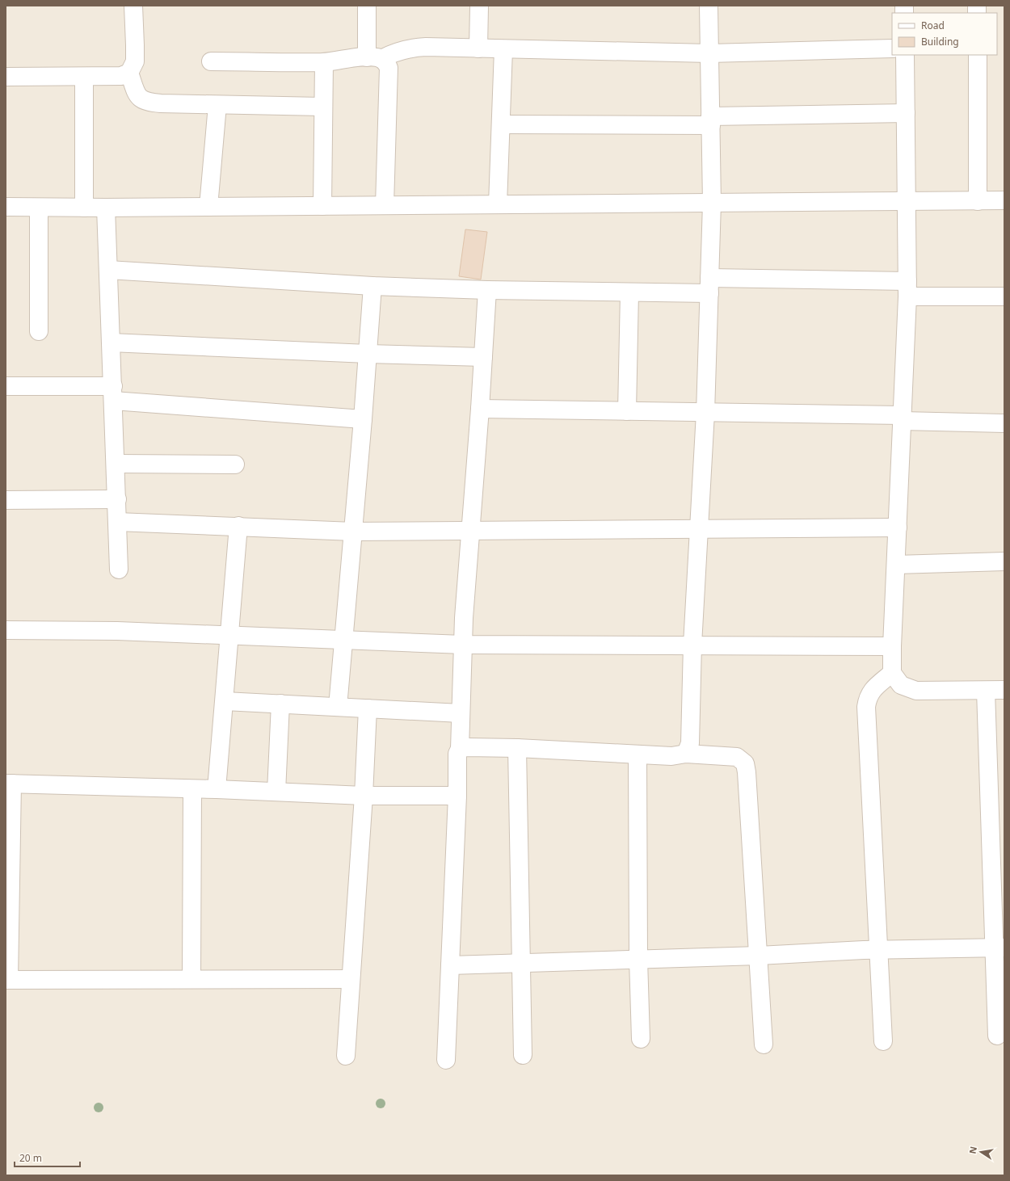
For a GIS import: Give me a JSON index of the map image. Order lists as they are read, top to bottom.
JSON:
{
  "legend": ["Road", "Building"],
  "scale_bar": "20 m",
  "north": "left"
}
